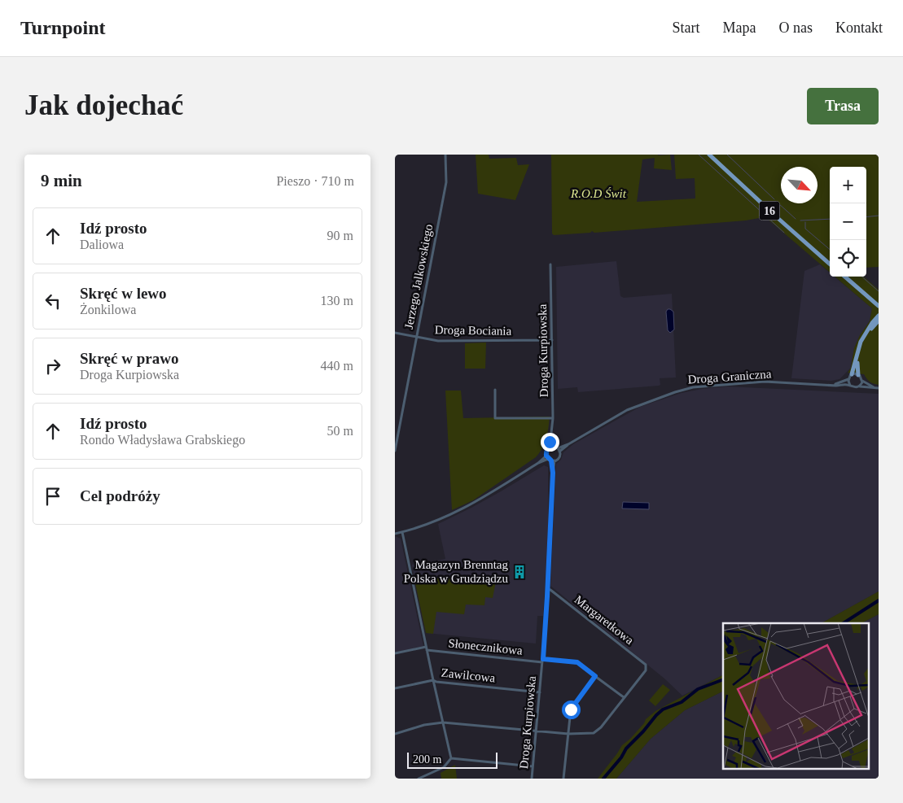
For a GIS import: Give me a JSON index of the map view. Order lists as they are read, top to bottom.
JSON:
{
  "streets": {
    "main road": ["16"],
    "street": [
      "Jerzego Jalkowskiego",
      "Droga Bociania",
      "Droga Kurpiowska",
      "Droga Graniczna",
      "Margaretkowa",
      "Słonecznikowa",
      "Zawilcowa"
    ]
  },
  "crossings": [
    ["Jerzego Jalkowskiego", "Droga Bociania"],
    ["Droga Bociania", "Droga Kurpiowska"],
    ["Droga Kurpiowska", "Margaretkowa"],
    ["Droga Kurpiowska", "Słonecznikowa"],
    ["Droga Kurpiowska", "Zawilcowa"],
    ["Margaretkowa", "Słonecznikowa"]
  ],
  "parks": ["R.O.D Świt"],
  "places": {
    "building": ["Magazyn Brenntag Polska w Grudziądzu"]
  },
  "scale_bar": "200 m",
  "north": "bottom right",
  "page": {
    "header": "Turnpoint",
    "nav": [
      "Start",
      "Mapa",
      "O nas",
      "Kontakt"
    ],
    "buttons": "Trasa",
    "title": "Jak dojechać",
    "heading": ["9 min", "Pieszo · 710 m"],
    "map_buttons": ["+", "−"],
    "list": [
      ["Idź prosto", "Daliowa", "90 m"],
      ["Skręć w lewo", "Żonkilowa", "130 m"],
      ["Skręć w prawo", "Droga Kurpiowska", "440 m"],
      ["Idź prosto", "Rondo Władysława Grabskiego", "50 m"],
      "Cel podróży"
    ],
    "scale": "200 m"
  }
}
